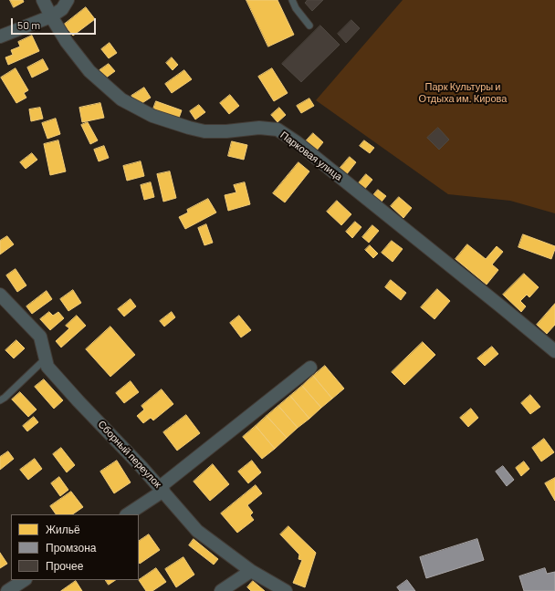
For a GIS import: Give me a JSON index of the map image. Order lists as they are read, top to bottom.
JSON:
{
  "streets": {
    "street": ["Парковая улица", "Сборный переулок"]
  },
  "parks": ["Парк Культуры и Отдыха им. Кирова"],
  "legend": ["Жильё", "Промзона", "Прочее"],
  "scale_bar": "50 m"
}
